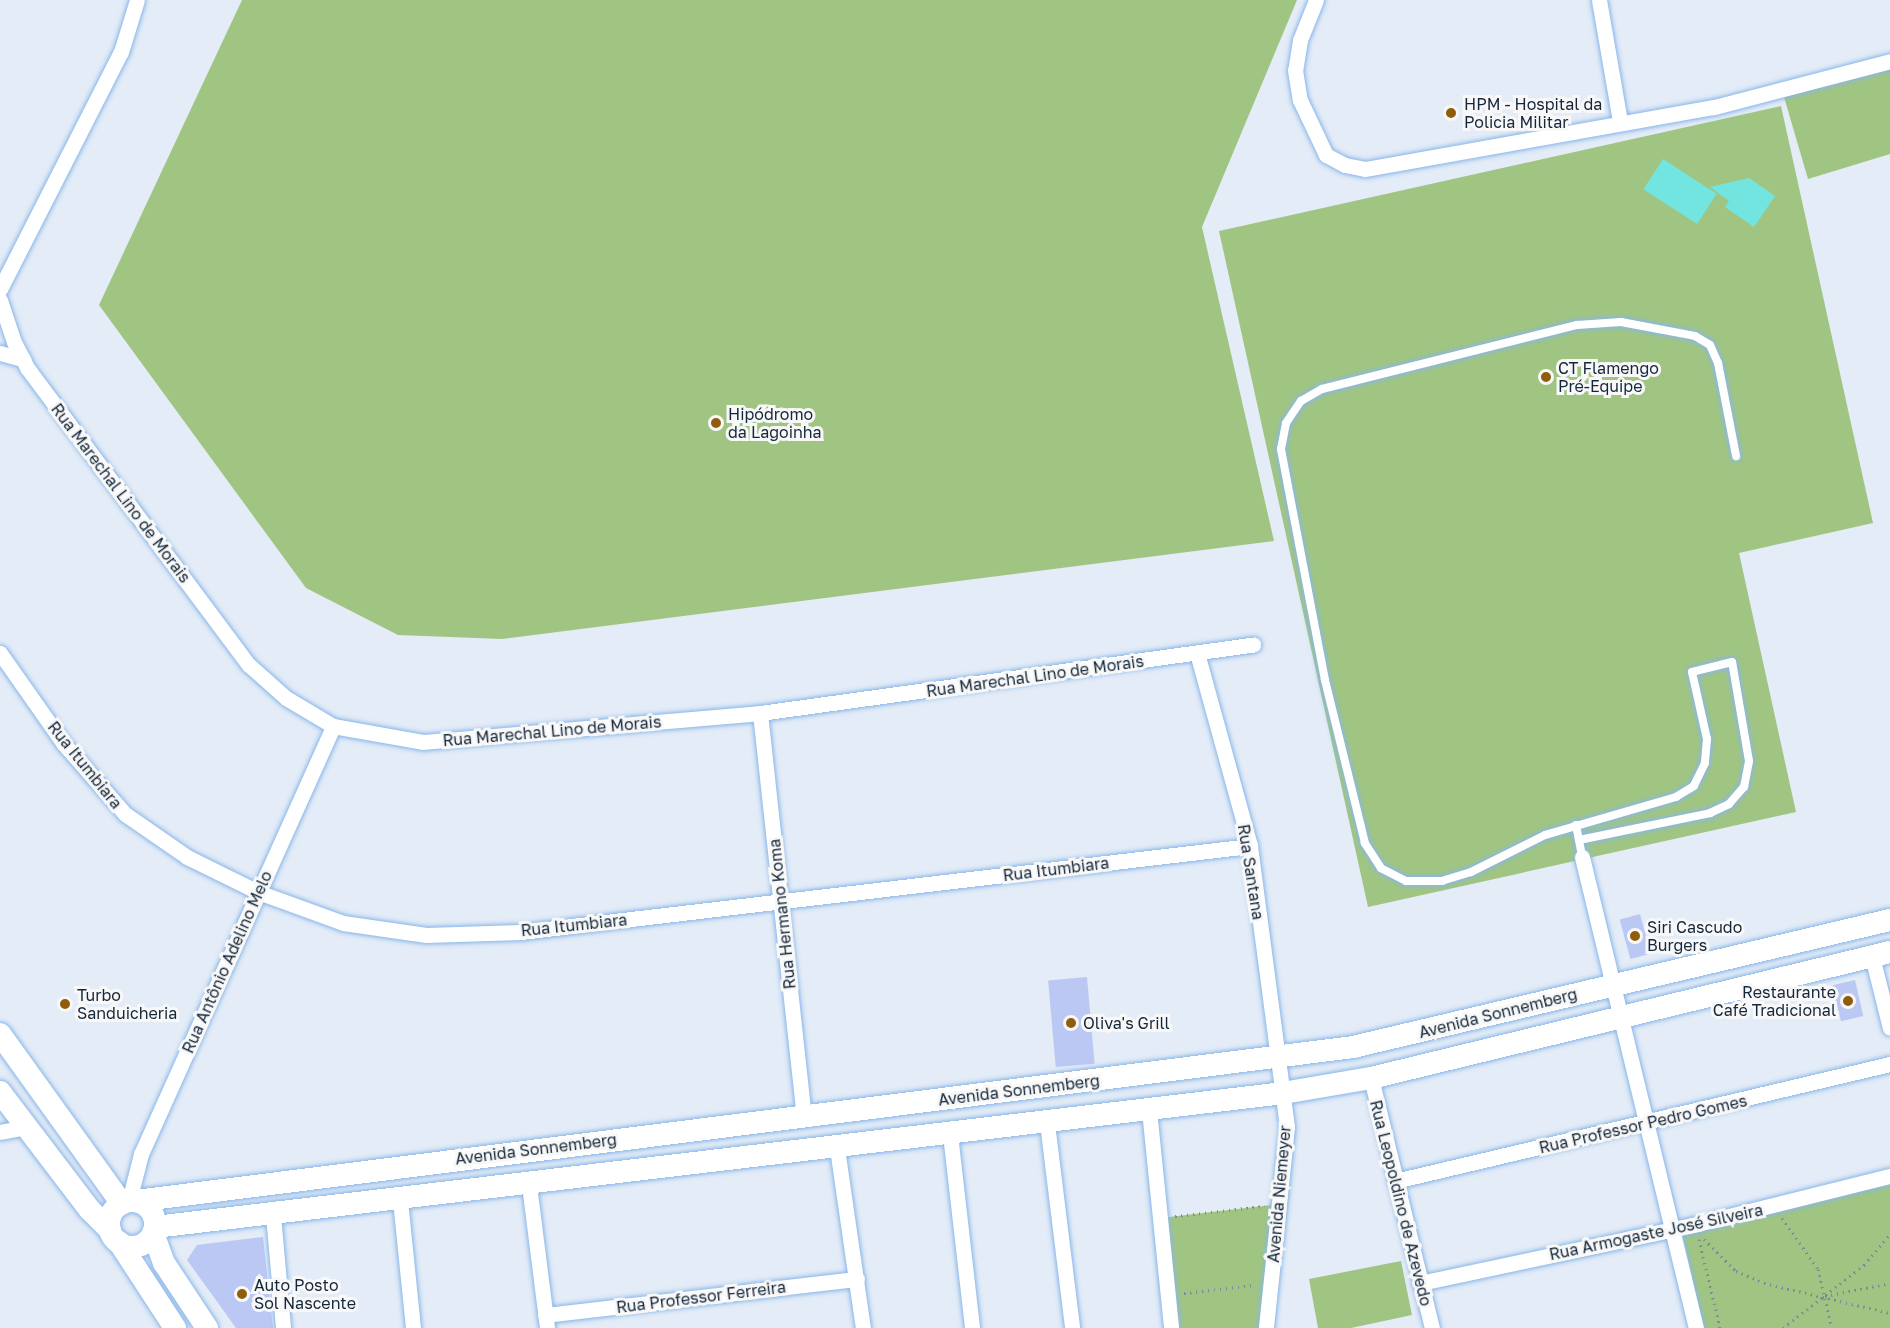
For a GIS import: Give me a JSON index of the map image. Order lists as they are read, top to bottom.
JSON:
{
  "streets": {
    "street": [
      "Rua Marechal Lino de Morais",
      "Rua Itumbiara",
      "Rua Santana",
      "Rua Hermano Koma",
      "Rua Antônio Adelino Melo",
      "Avenida Sonnemberg",
      "Rua Professor Pedro Gomes",
      "Avenida Niemeyer",
      "Rua Leopoldino de Azevedo",
      "Rua Armogaste José Silveira",
      "Rua Professor Ferreira"
    ]
  },
  "crossings": [
    ["Rua Marechal Lino de Morais", "Rua Santana"],
    ["Rua Marechal Lino de Morais", "Rua Hermano Koma"],
    ["Rua Marechal Lino de Morais", "Rua Antônio Adelino Melo"],
    ["Rua Itumbiara", "Rua Santana"],
    ["Rua Itumbiara", "Rua Hermano Koma"],
    ["Rua Itumbiara", "Rua Antônio Adelino Melo"],
    ["Rua Santana", "Avenida Sonnemberg"],
    ["Rua Santana", "Avenida Niemeyer"],
    ["Rua Hermano Koma", "Avenida Sonnemberg"],
    ["Rua Antônio Adelino Melo", "Avenida Sonnemberg"],
    ["Avenida Sonnemberg", "Avenida Niemeyer"],
    ["Avenida Sonnemberg", "Rua Leopoldino de Azevedo"],
    ["Rua Professor Pedro Gomes", "Rua Leopoldino de Azevedo"],
    ["Rua Leopoldino de Azevedo", "Rua Armogaste José Silveira"]
  ],
  "places": [
    "HPM - Hospital da Policia Militar",
    "CT Flamengo Pré-Equipe",
    "Hipódromo da Lagoinha",
    "Siri Cascudo Burgers",
    "Restaurante Café Tradicional",
    "Turbo Sanduicheria",
    "Oliva's Grill",
    "Auto Posto Sol Nascente"
  ]
}
